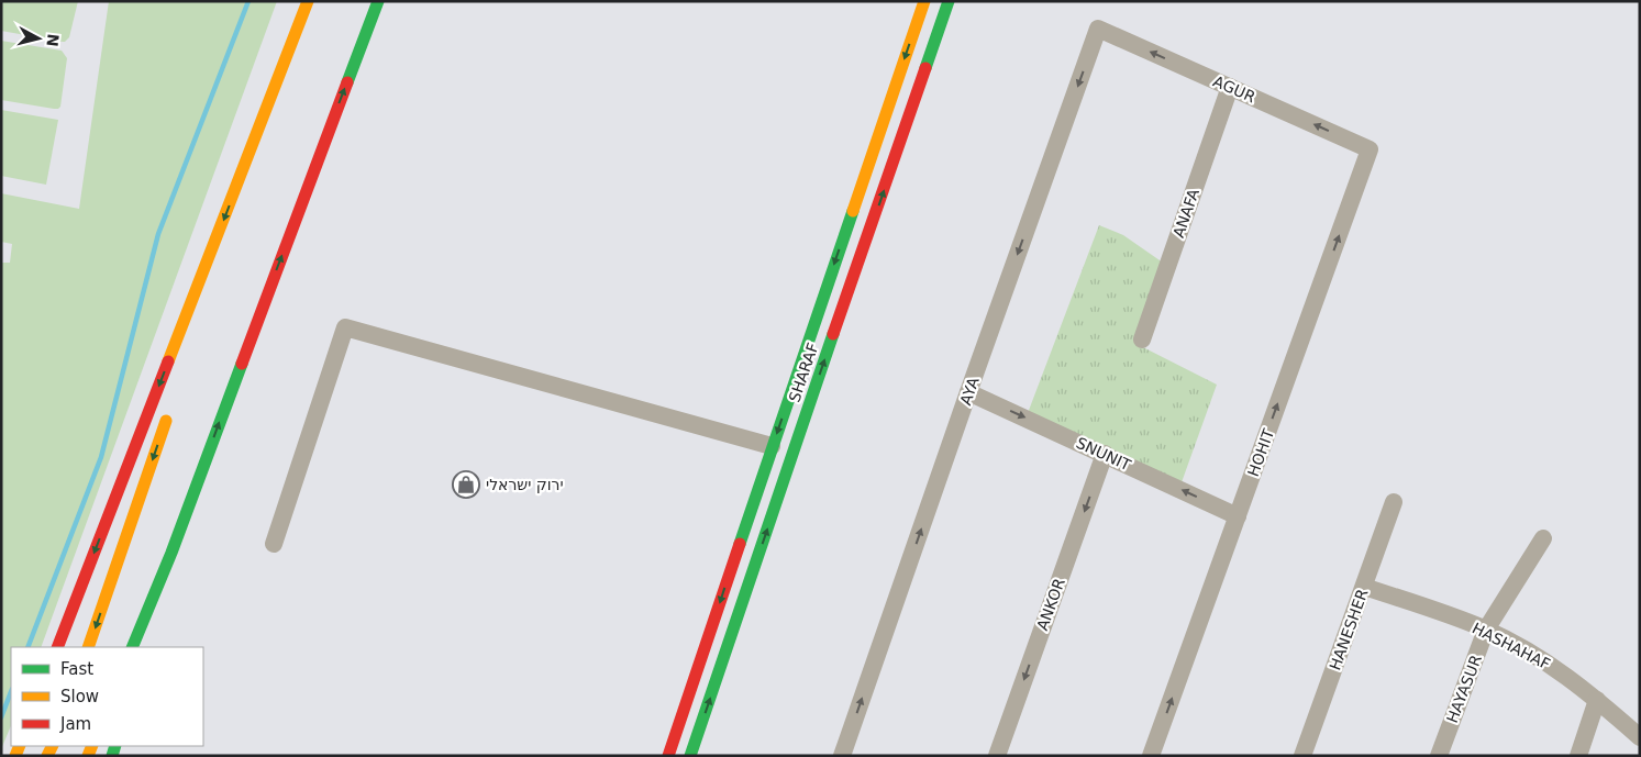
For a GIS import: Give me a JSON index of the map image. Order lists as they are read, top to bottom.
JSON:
{
  "streets": {
    "main road": ["SHARAF"],
    "street": [
      "AGUR",
      "ANAFA",
      "AYA",
      "HOHIT",
      "SNUNIT",
      "ANKOR",
      "HANESHER",
      "HASHAHAF",
      "HAYASUR"
    ]
  },
  "crossings": [
    ["AGUR", "ANAFA"],
    ["AGUR", "AYA"],
    ["AGUR", "HOHIT"],
    ["AYA", "SNUNIT"],
    ["HOHIT", "SNUNIT"],
    ["SNUNIT", "ANKOR"],
    ["HANESHER", "HASHAHAF"],
    ["HASHAHAF", "HAYASUR"]
  ],
  "one_way": ["AGUR", "HOHIT", "ANKOR"],
  "places": {
    "shop": ["ירוק ישראלי"]
  },
  "legend": ["Fast", "Slow", "Jam"],
  "north": "right"
}
